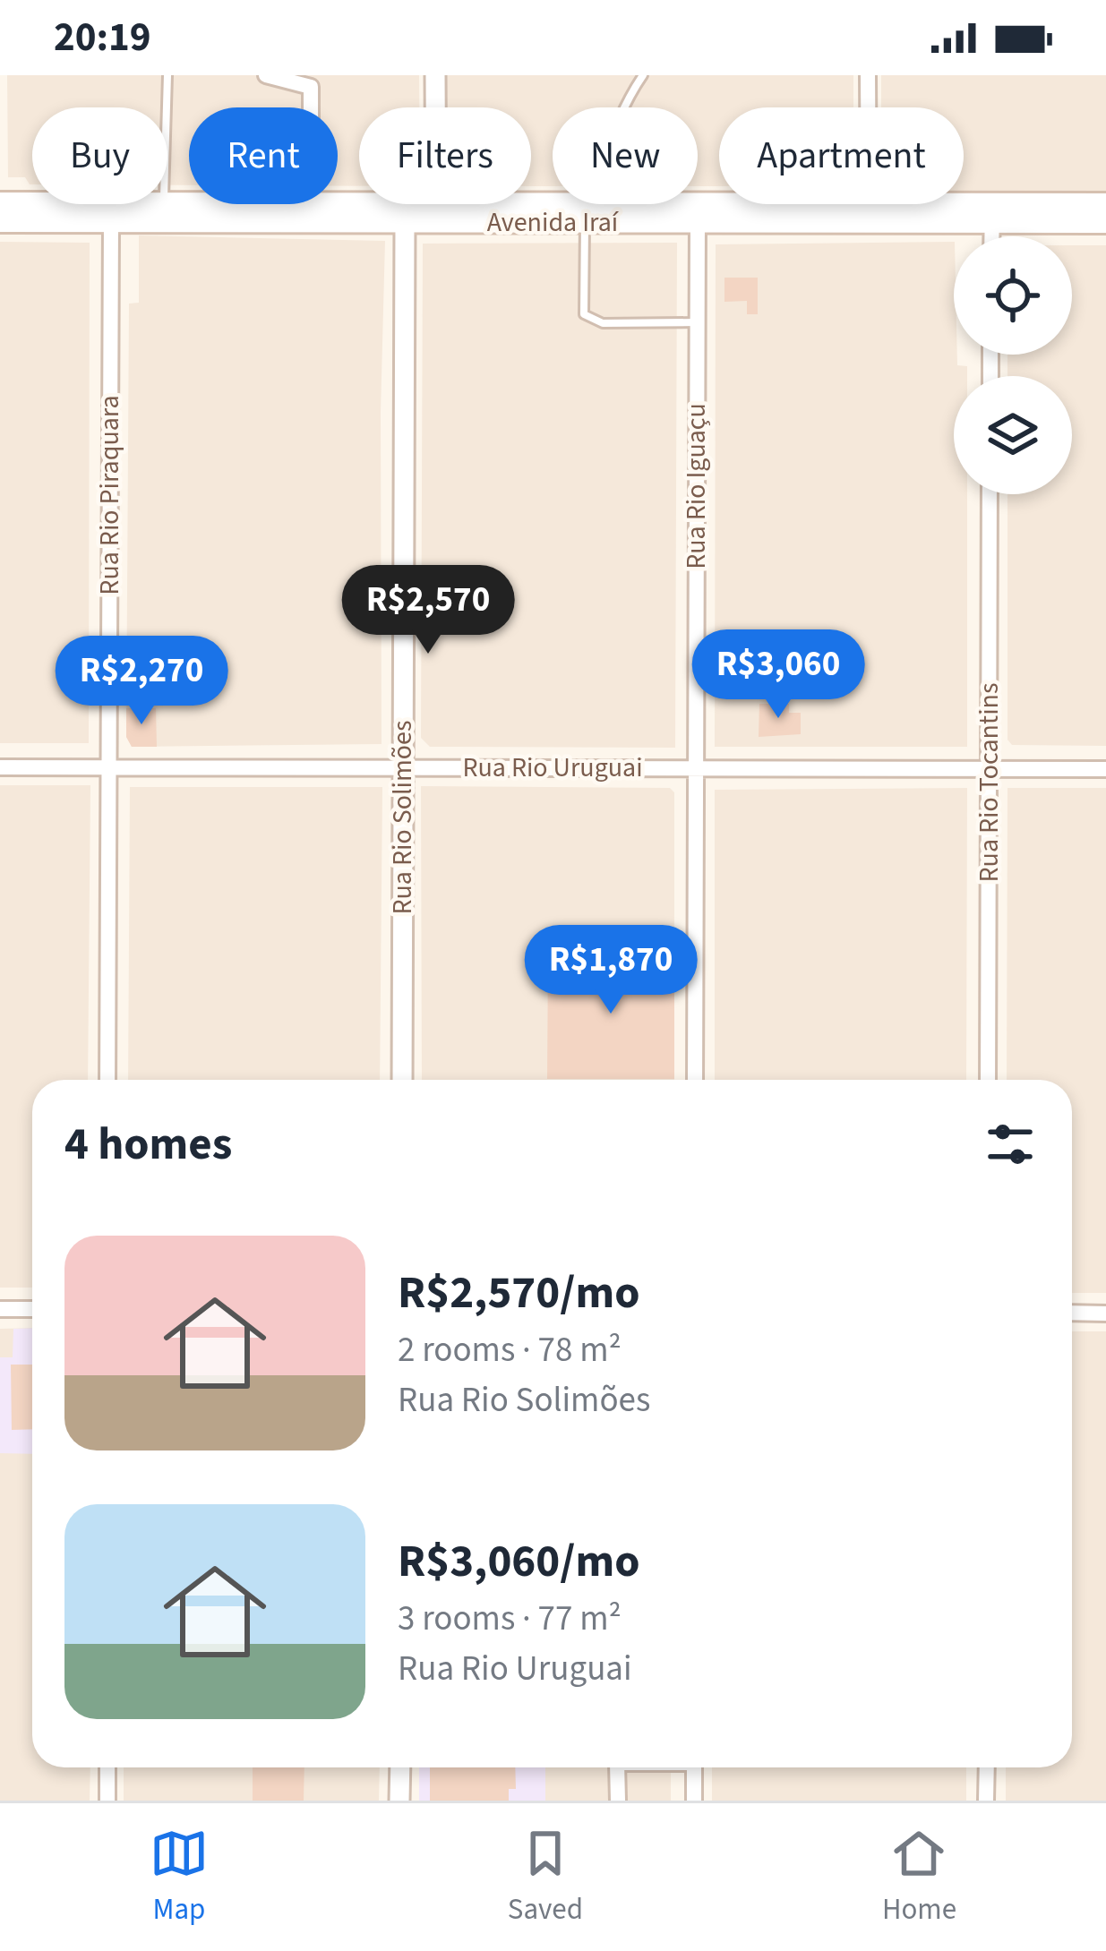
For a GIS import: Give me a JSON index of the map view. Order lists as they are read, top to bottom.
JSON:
{
  "streets": {
    "main road": ["Avenida Iraí"],
    "street": [
      "Rua Rio Iguaçu",
      "Rua Rio Piraquara",
      "Rua Rio Uruguai",
      "Rua Rio Tocantins",
      "Rua Rio Solimões"
    ]
  },
  "crossings": [
    ["Avenida Iraí", "Rua Rio Iguaçu"],
    ["Avenida Iraí", "Rua Rio Piraquara"],
    ["Avenida Iraí", "Rua Rio Solimões"],
    ["Rua Rio Iguaçu", "Rua Rio Uruguai"],
    ["Rua Rio Piraquara", "Rua Rio Uruguai"],
    ["Rua Rio Uruguai", "Rua Rio Tocantins"],
    ["Rua Rio Uruguai", "Rua Rio Solimões"]
  ],
  "page": {
    "status": "20:19",
    "chip": [
      "Buy",
      "Rent",
      "Filters",
      "New",
      "Apartment"
    ],
    "price": [
      "R$2,570",
      "R$3,060",
      "R$2,270",
      "R$1,870"
    ],
    "heading": "4 homes",
    "list": [
      {
        "name": "R$2,570/mo",
        "note": "2 rooms · 78 m² · Rua Rio Solimões"
      },
      {
        "name": "R$3,060/mo",
        "note": "3 rooms · 77 m² · Rua Rio Uruguai"
      }
    ],
    "tabs": ["Map", "Saved", "Home"]
  }
}
